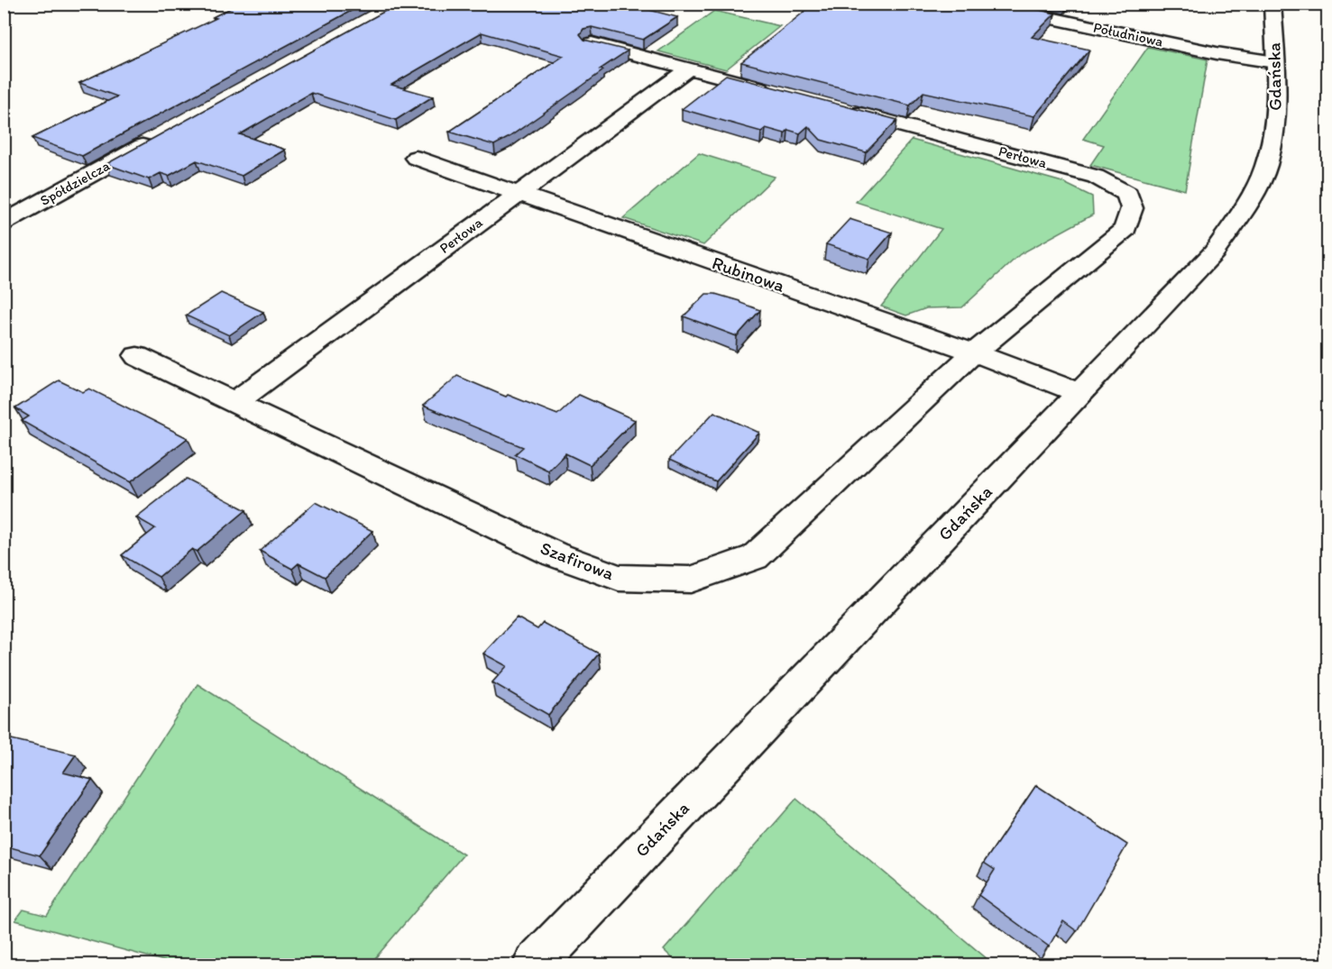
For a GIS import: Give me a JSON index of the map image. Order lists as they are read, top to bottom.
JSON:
{
  "streets": {
    "street": [
      "Południowa",
      "Gdańska",
      "Perłowa",
      "Spółdzielcza",
      "Rubinowa",
      "Szafirowa"
    ]
  },
  "crossings": [
    ["Południowa", "Gdańska"],
    ["Gdańska", "Rubinowa"],
    ["Perłowa", "Rubinowa"],
    ["Perłowa", "Szafirowa"],
    ["Rubinowa", "Szafirowa"]
  ]
}
